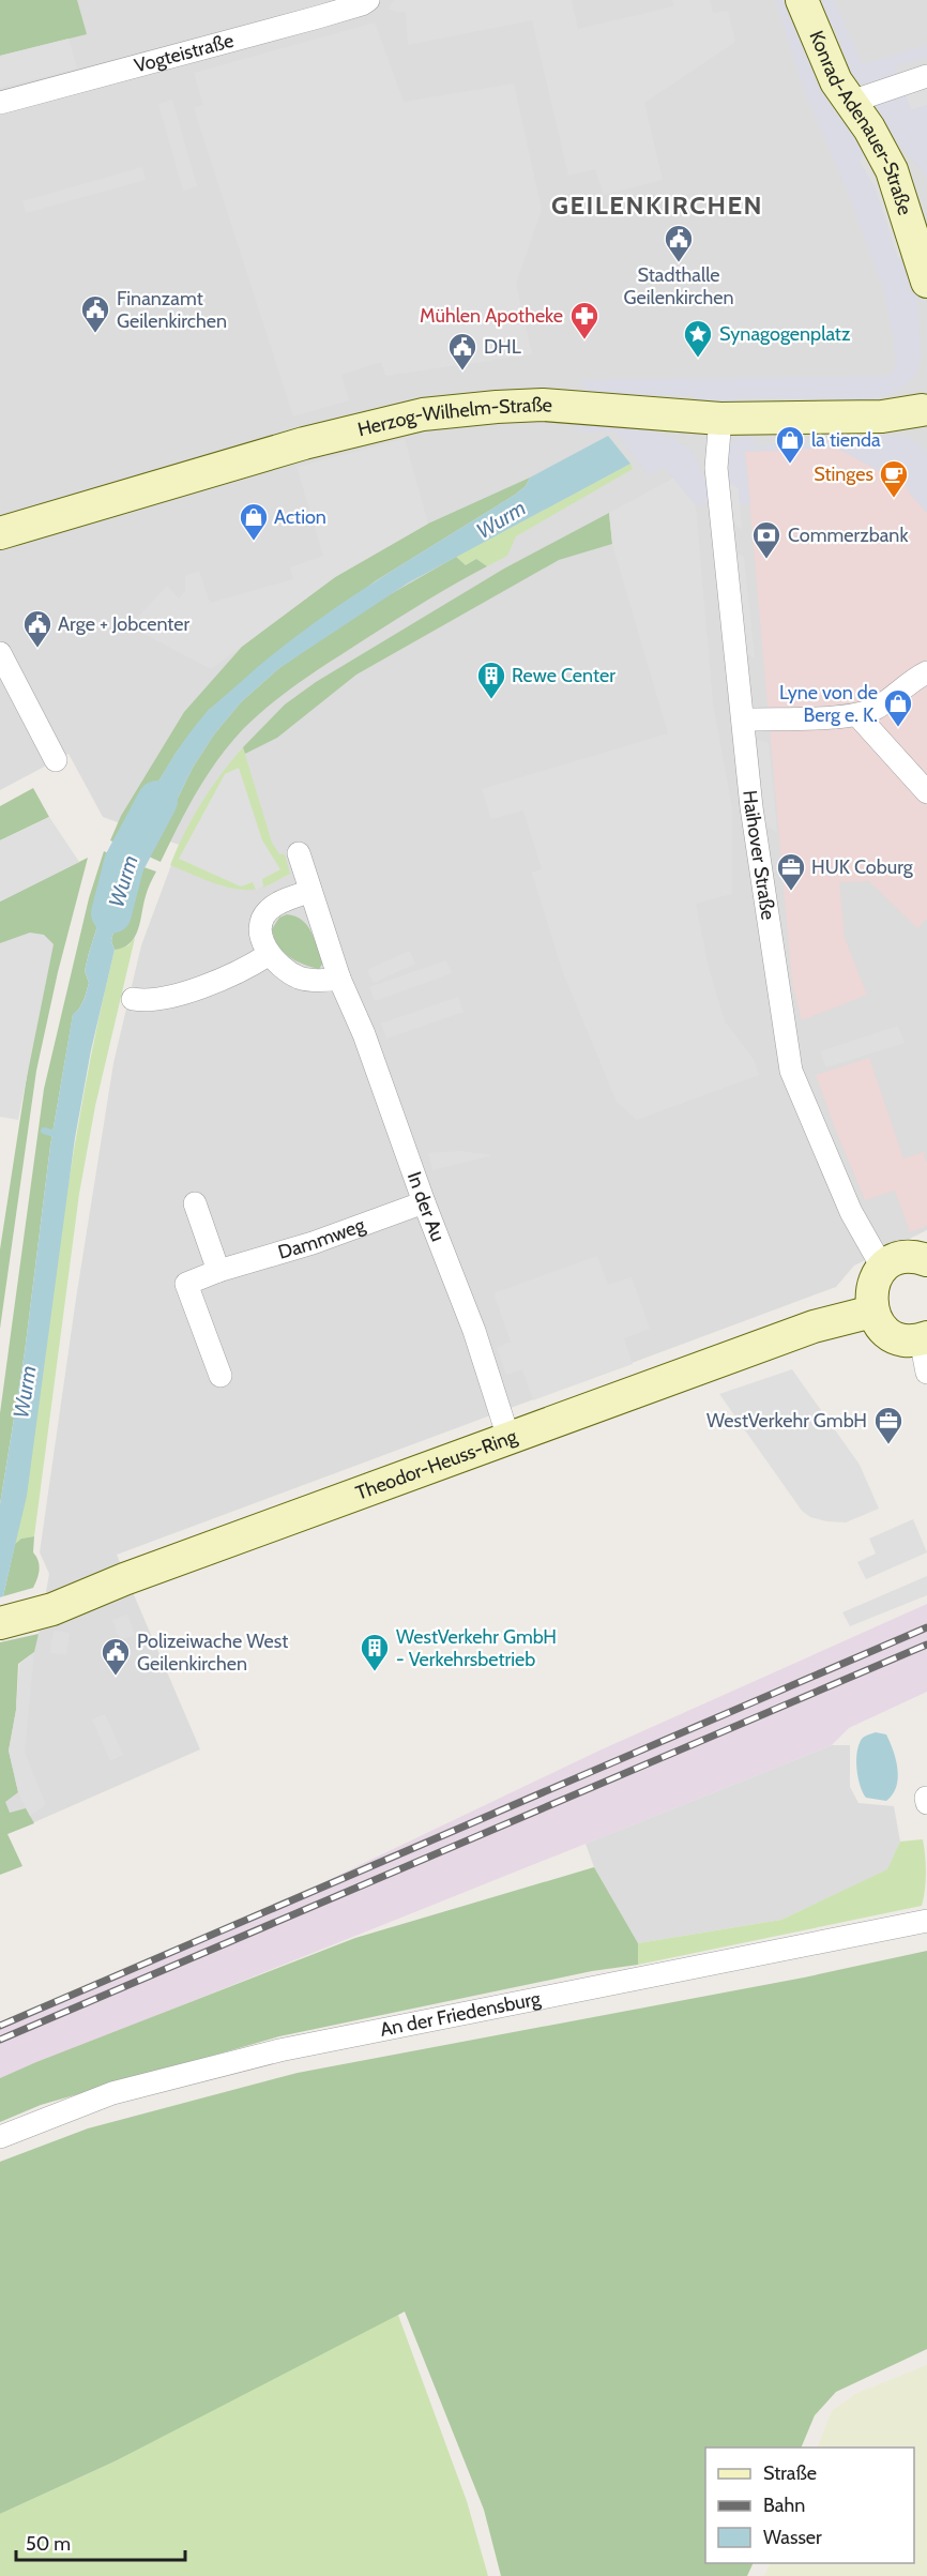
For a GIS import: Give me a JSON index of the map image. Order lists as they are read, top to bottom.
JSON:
{
  "streets": {
    "street": [
      "Vogteistraße",
      "Konrad-Adenauer-Straße",
      "Herzog-Wilhelm-Straße",
      "Haihover Straße",
      "In der Au",
      "Dammweg",
      "Theodor-Heuss-Ring",
      "An der Friedensburg"
    ]
  },
  "crossings": [
    ["Herzog-Wilhelm-Straße", "Haihover Straße"],
    ["In der Au", "Dammweg"],
    ["In der Au", "Theodor-Heuss-Ring"]
  ],
  "districts": ["GEILENKIRCHEN"],
  "water": ["Wurm"],
  "places": {
    "public building": [
      "Stadthalle Geilenkirchen",
      "Finanzamt Geilenkirchen",
      "DHL",
      "Arge + Jobcenter",
      "Polizeiwache West Geilenkirchen"
    ],
    "pharmacy": ["Mühlen Apotheke"],
    "place": ["Synagogenplatz"],
    "shop": ["la tienda", "Action", "Lyne von de Berg e. K."],
    "cafe": ["Stinges"],
    "bank": ["Commerzbank"],
    "building": ["Rewe Center", "WestVerkehr GmbH - Verkehrsbetrieb"],
    "office": ["HUK Coburg", "WestVerkehr GmbH"]
  },
  "legend": ["Straße", "Bahn", "Wasser"],
  "scale_bar": "50 m"
}
